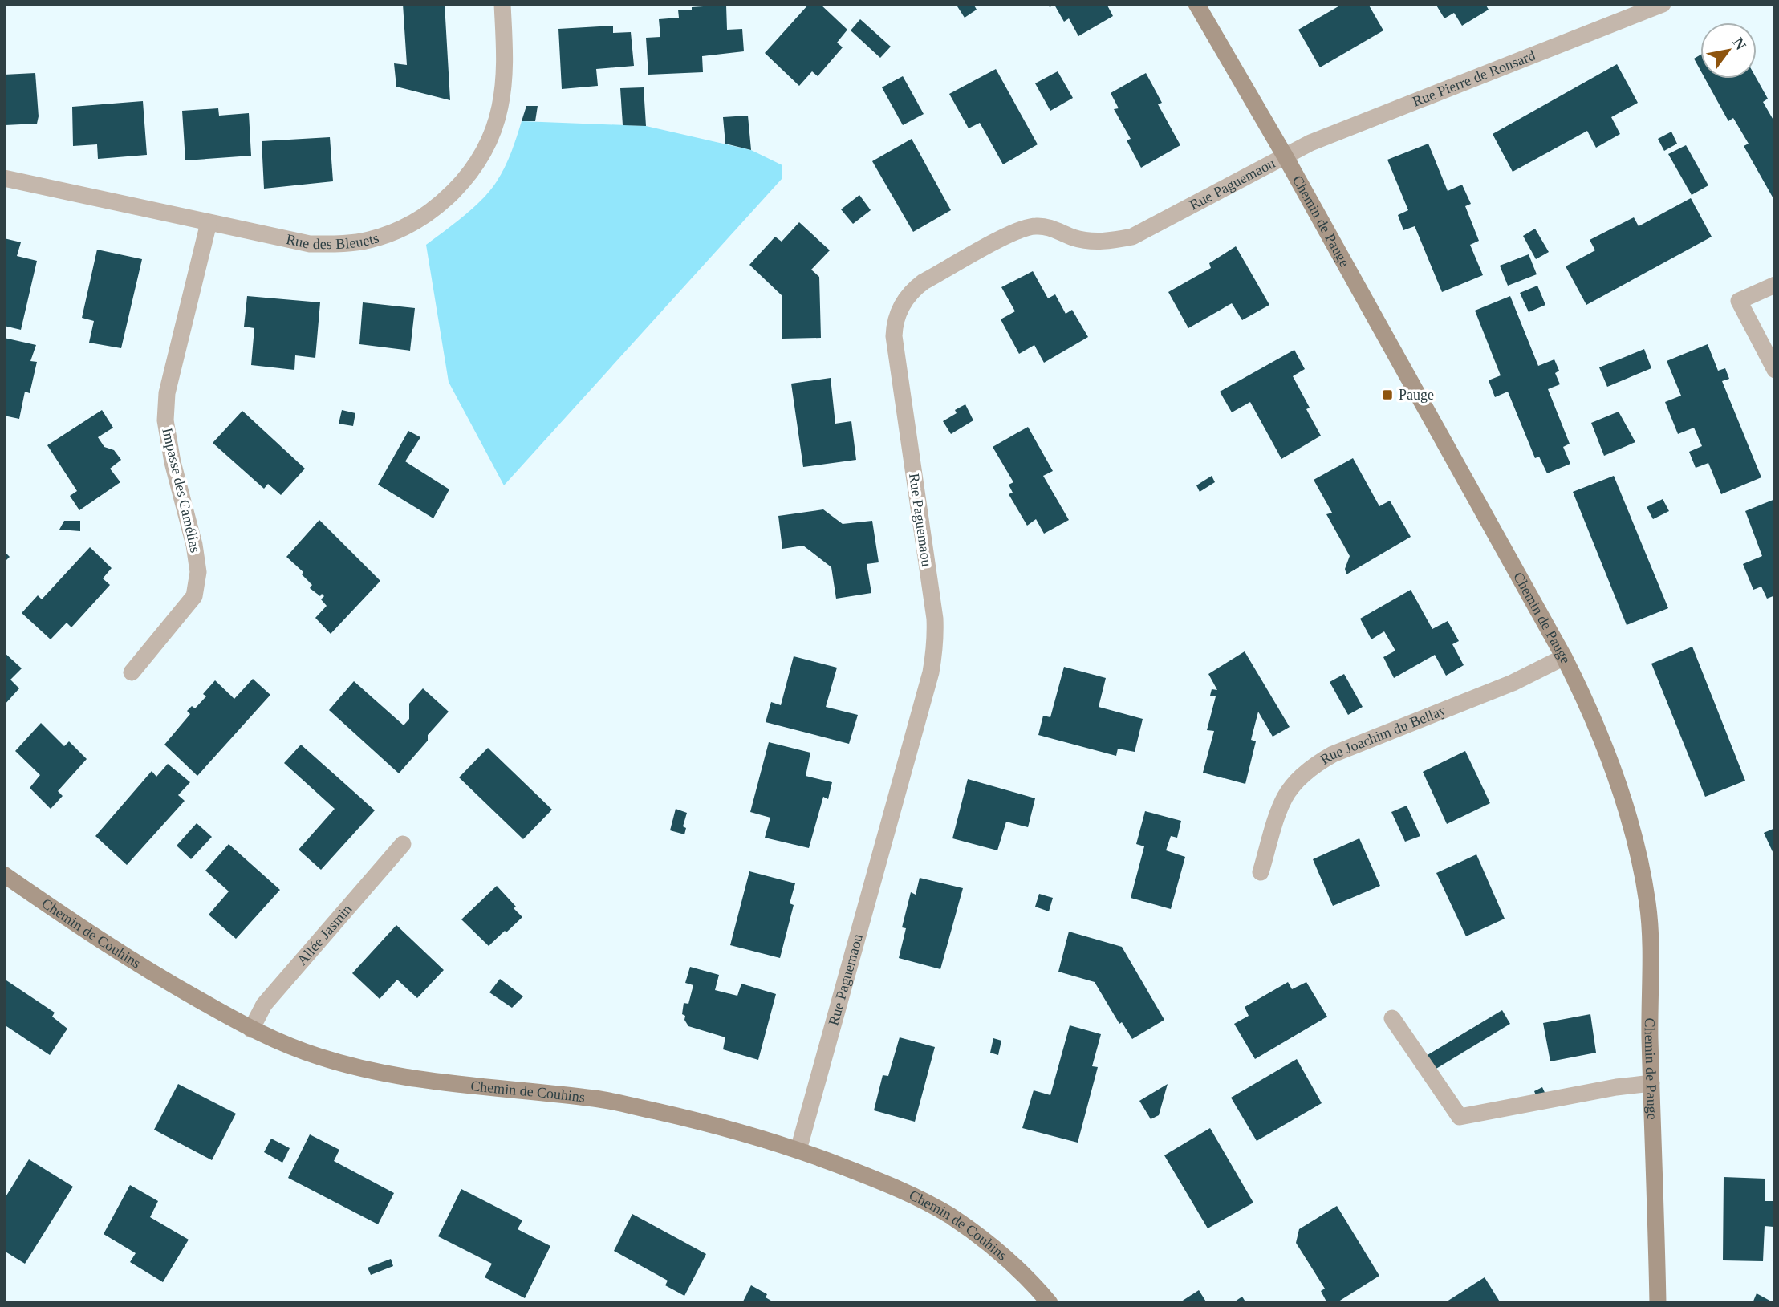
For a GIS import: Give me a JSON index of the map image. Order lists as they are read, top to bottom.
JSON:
{
  "streets": {
    "street": [
      "Rue Pierre de Ronsard",
      "Rue Paguemaou",
      "Chemin de Pauge",
      "Rue des Bleuets",
      "Impasse des Camélias",
      "Rue Joachim du Bellay",
      "Chemin de Couhins",
      "Allée Jasmin"
    ]
  },
  "crossings": [
    ["Rue Pierre de Ronsard", "Rue Paguemaou"],
    ["Rue Pierre de Ronsard", "Chemin de Pauge"],
    ["Rue Paguemaou", "Chemin de Pauge"],
    ["Rue Paguemaou", "Chemin de Couhins"],
    ["Chemin de Pauge", "Rue Joachim du Bellay"],
    ["Rue des Bleuets", "Impasse des Camélias"],
    ["Chemin de Couhins", "Allée Jasmin"]
  ],
  "places": {
    "transit": ["Pauge"]
  },
  "north": "top right"
}
